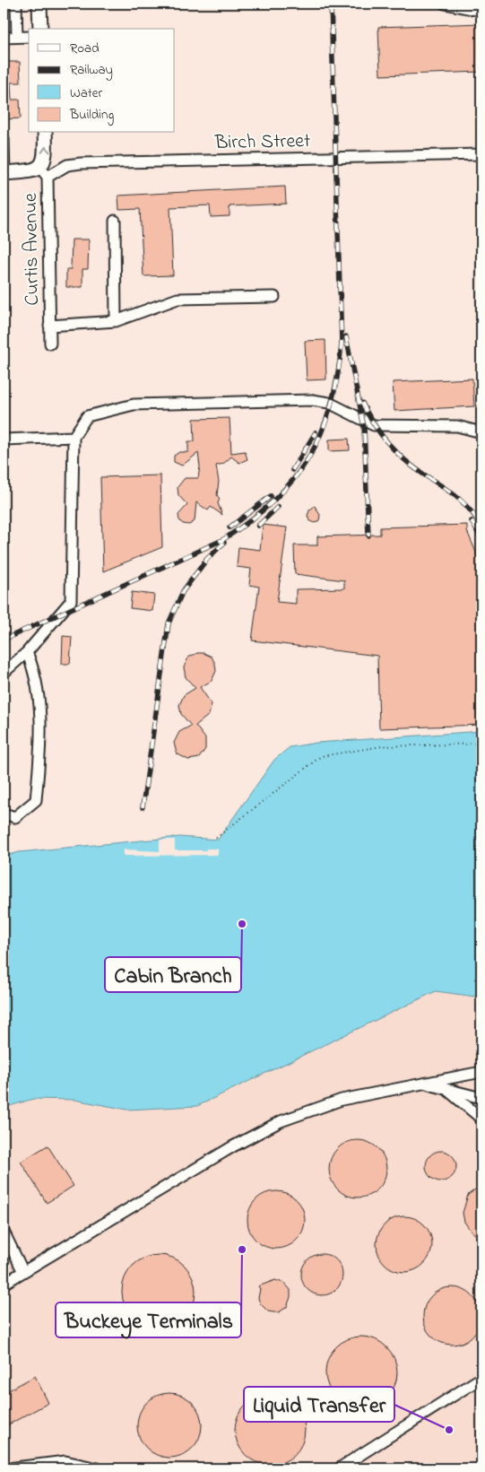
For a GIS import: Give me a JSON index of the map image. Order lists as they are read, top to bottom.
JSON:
{
  "streets": {
    "main road": ["Birch Street", "Curtis Avenue"]
  },
  "crossings": [
    ["Birch Street", "Curtis Avenue"]
  ],
  "places": ["Cabin Branch", "Buckeye Terminals", "Liquid Transfer"],
  "legend": [
    "Road",
    "Railway",
    "Water",
    "Building"
  ]
}
